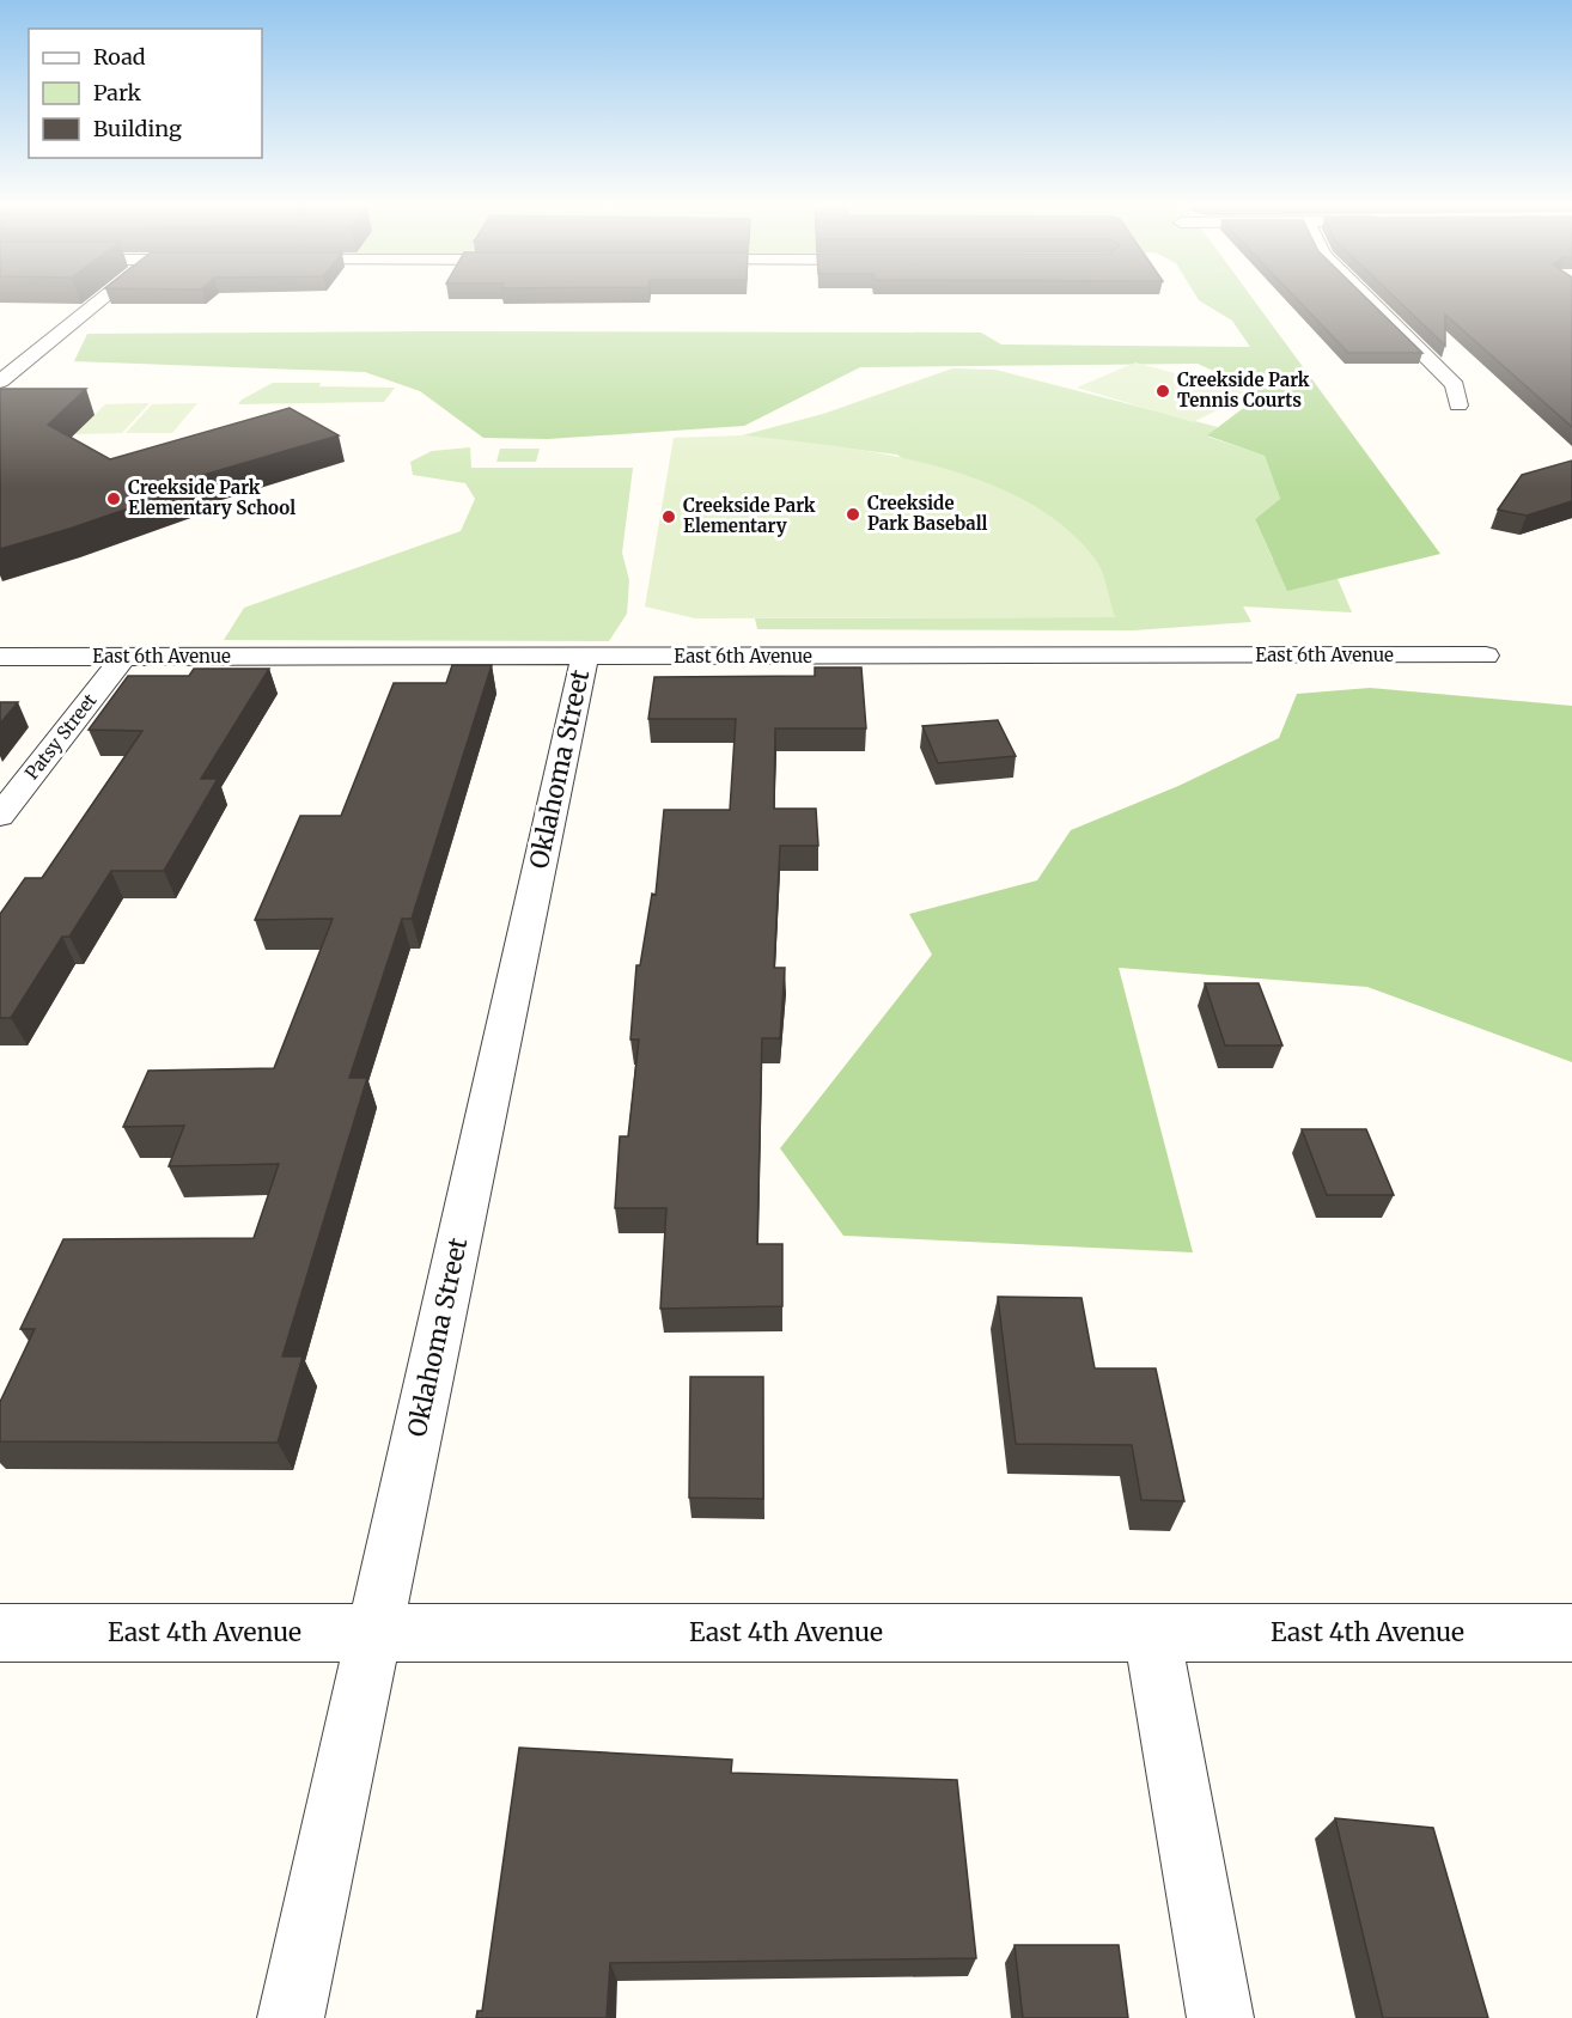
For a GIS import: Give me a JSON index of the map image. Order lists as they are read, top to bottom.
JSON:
{
  "streets": {
    "street": [
      "East 6th Avenue",
      "Patsy Street",
      "Oklahoma Street",
      "East 4th Avenue"
    ]
  },
  "crossings": [
    ["East 6th Avenue", "Patsy Street"],
    ["East 6th Avenue", "Oklahoma Street"],
    ["Oklahoma Street", "East 4th Avenue"]
  ],
  "places": [
    "Creekside Park Tennis Courts",
    "Creekside Park Elementary School",
    "Creekside Park Baseball",
    "Creekside Park Elementary"
  ],
  "legend": ["Road", "Park", "Building"]
}
